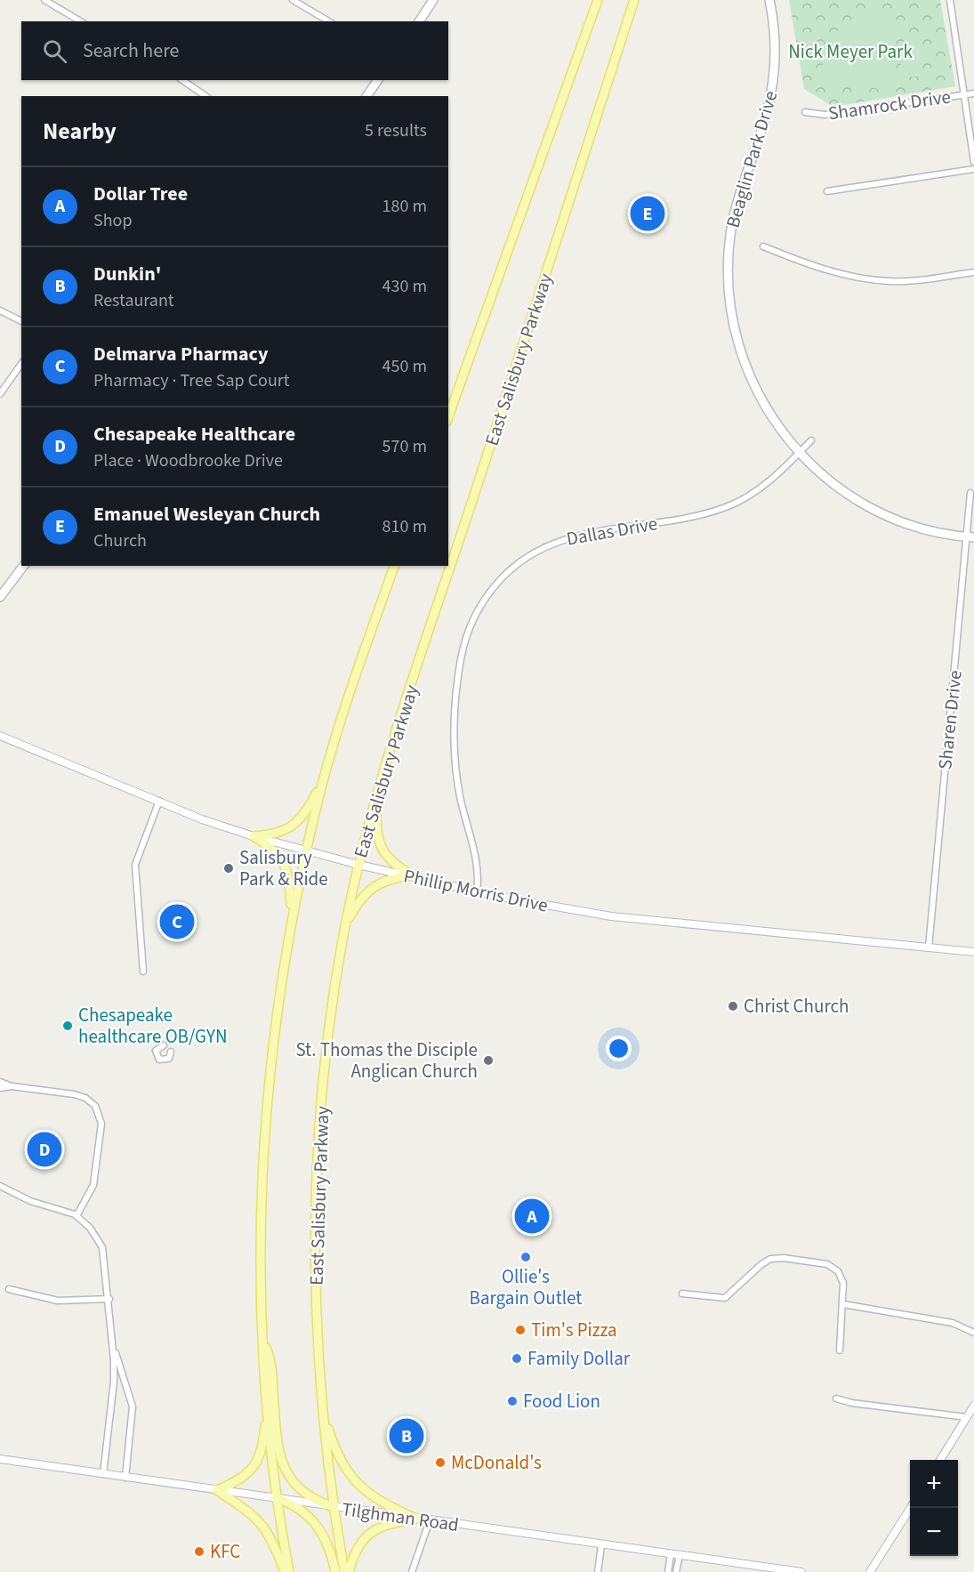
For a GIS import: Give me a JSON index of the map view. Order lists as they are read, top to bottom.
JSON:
{
  "streets": {
    "main road": ["Beaglin Park Drive", "East Salisbury Parkway"],
    "street": [
      "Shamrock Drive",
      "Dallas Drive",
      "Sharen Drive",
      "Phillip Morris Drive",
      "Tilghman Road"
    ]
  },
  "crossings": [
    ["Beaglin Park Drive", "Dallas Drive"],
    ["Beaglin Park Drive", "Sharen Drive"],
    ["East Salisbury Parkway", "Phillip Morris Drive"],
    ["East Salisbury Parkway", "Tilghman Road"],
    ["Dallas Drive", "Phillip Morris Drive"],
    ["Sharen Drive", "Phillip Morris Drive"]
  ],
  "parks": ["Nick Meyer Park"],
  "places": [
    "Salisbury Park & Ride",
    "Christ Church",
    "Chesapeake healthcare OB/GYN",
    "St. Thomas the Disciple Anglican Church",
    "Ollie's Bargain Outlet",
    "Tim's Pizza",
    "Family Dollar",
    "Food Lion",
    "McDonald's",
    "KFC"
  ],
  "page": {
    "search": "Search here",
    "heading": ["Nearby", "5 results"],
    "list": [
      {
        "mark": "A",
        "name": "Dollar Tree",
        "note": "Shop",
        "value": "180 m"
      },
      {
        "mark": "B",
        "name": "Dunkin'",
        "note": "Restaurant",
        "value": "430 m"
      },
      {
        "mark": "C",
        "name": "Delmarva Pharmacy",
        "note": "Pharmacy · Tree Sap Court",
        "value": "450 m"
      },
      {
        "mark": "D",
        "name": "Chesapeake Healthcare",
        "note": "Place · Woodbrooke Drive",
        "value": "570 m"
      },
      {
        "mark": "E",
        "name": "Emanuel Wesleyan Church",
        "note": "Church",
        "value": "810 m"
      }
    ],
    "pins": [
      "E",
      "C",
      "D",
      "A",
      "B"
    ],
    "map_buttons": ["+", "−"]
  }
}
